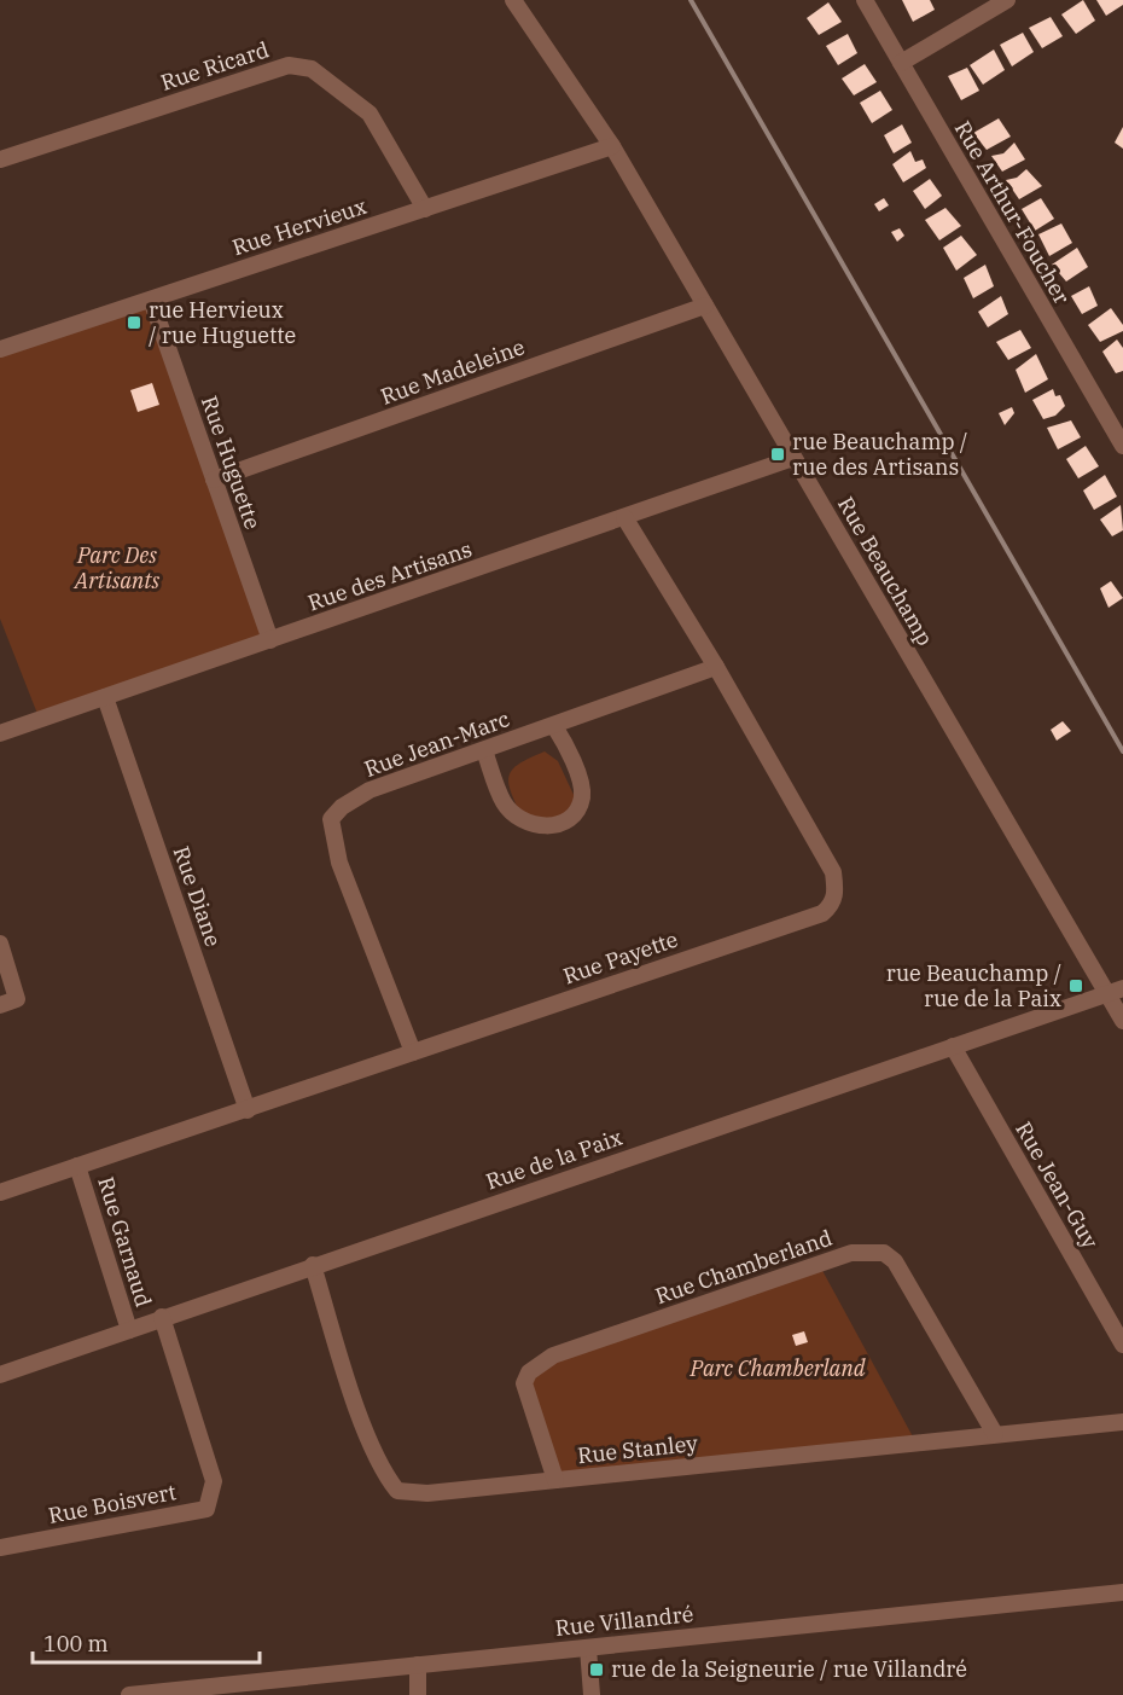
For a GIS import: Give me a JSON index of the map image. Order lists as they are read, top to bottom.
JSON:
{
  "streets": {
    "street": [
      "Rue Ricard",
      "Rue Arthur-Foucher",
      "Rue Hervieux",
      "Rue Madeleine",
      "Rue Huguette",
      "Rue Beauchamp",
      "Rue des Artisans",
      "Rue Jean-Marc",
      "Rue Diane",
      "Rue Payette",
      "Rue de la Paix",
      "Rue Jean-Guy",
      "Rue Garnaud",
      "Rue Chamberland",
      "Rue Stanley",
      "Rue Boisvert",
      "Rue Villandré"
    ]
  },
  "crossings": [
    ["Rue Ricard", "Rue Hervieux"],
    ["Rue Hervieux", "Rue Huguette"],
    ["Rue Hervieux", "Rue Beauchamp"],
    ["Rue Madeleine", "Rue Huguette"],
    ["Rue Madeleine", "Rue Beauchamp"],
    ["Rue Huguette", "Rue des Artisans"],
    ["Rue Beauchamp", "Rue des Artisans"],
    ["Rue Beauchamp", "Rue de la Paix"],
    ["Rue des Artisans", "Rue Diane"],
    ["Rue des Artisans", "Rue Payette"],
    ["Rue Jean-Marc", "Rue Payette"],
    ["Rue Diane", "Rue Payette"],
    ["Rue Payette", "Rue Garnaud"],
    ["Rue de la Paix", "Rue Jean-Guy"],
    ["Rue de la Paix", "Rue Garnaud"],
    ["Rue de la Paix", "Rue Stanley"],
    ["Rue de la Paix", "Rue Boisvert"],
    ["Rue Chamberland", "Rue Stanley"]
  ],
  "parks": ["Parc Des Artisants", "Parc Chamberland"],
  "places": {
    "transit": [
      "rue Hervieux / rue Huguette",
      "rue Beauchamp / rue des Artisans",
      "rue Beauchamp / rue de la Paix",
      "rue de la Seigneurie / rue Villandré"
    ]
  },
  "scale_bar": "100 m"
}
